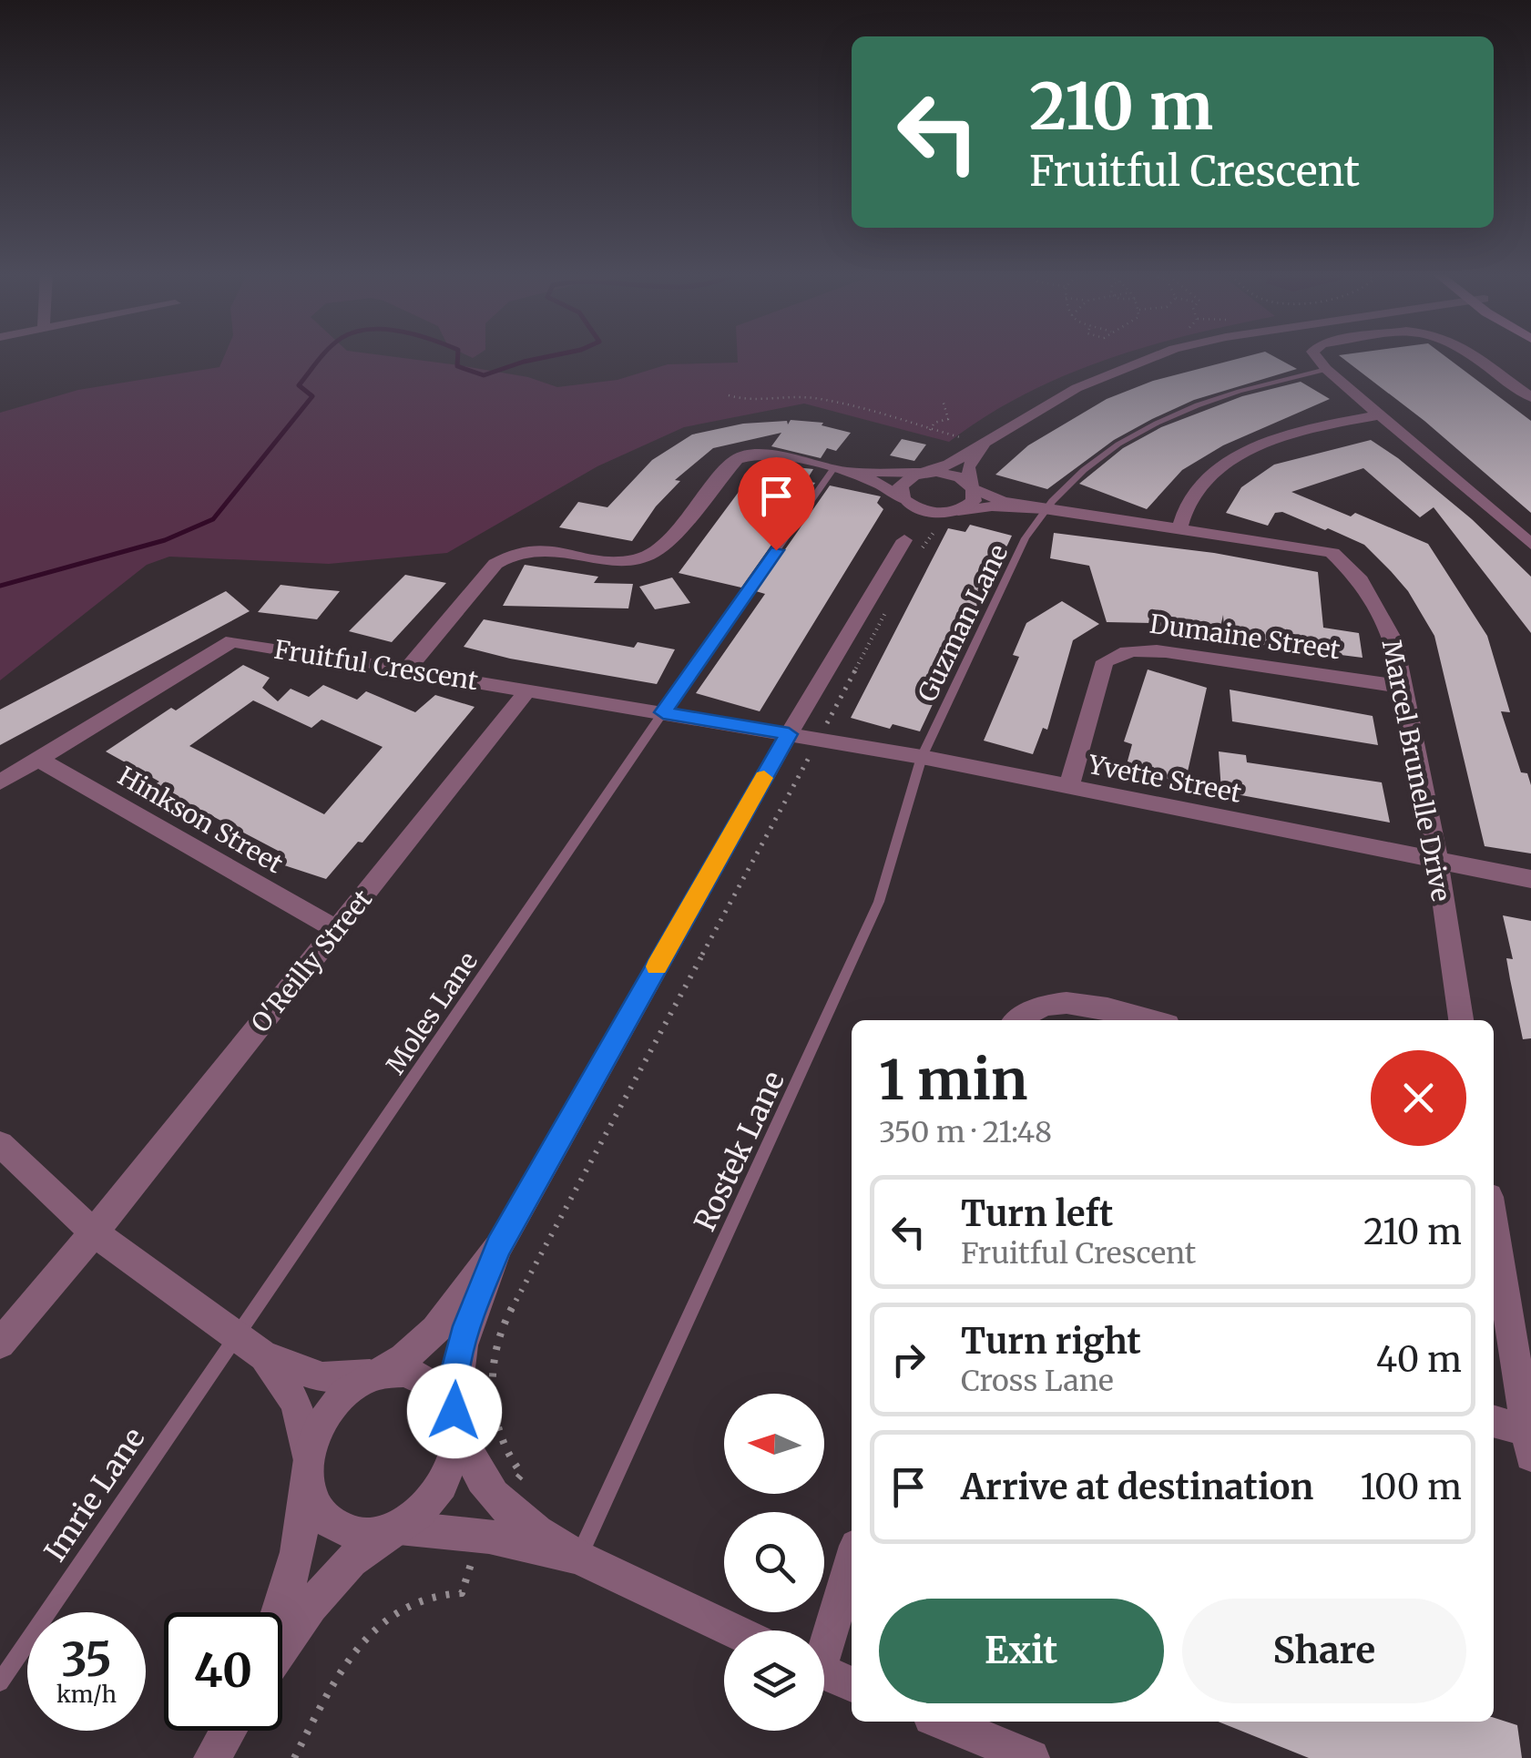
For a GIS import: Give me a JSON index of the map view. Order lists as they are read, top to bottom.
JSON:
{
  "streets": {
    "street": [
      "Dumaine Street",
      "Fruitful Crescent",
      "Marcel Brunelle Drive",
      "Yvette Street",
      "Hinkson Street",
      "O'Reilly Street"
    ],
    "lane": [
      "Guzman Lane",
      "Moles Lane",
      "Rostek Lane",
      "Imrie Lane"
    ]
  },
  "crossings": [
    ["Guzman Lane", "Marcel Brunelle Drive"],
    ["Guzman Lane", "Yvette Street"],
    ["Guzman Lane", "Rostek Lane"],
    ["Dumaine Street", "Marcel Brunelle Drive"],
    ["Dumaine Street", "Yvette Street"],
    ["Fruitful Crescent", "Yvette Street"],
    ["Fruitful Crescent", "Hinkson Street"],
    ["Fruitful Crescent", "O'Reilly Street"],
    ["Fruitful Crescent", "Moles Lane"],
    ["Marcel Brunelle Drive", "Yvette Street"],
    ["Yvette Street", "Rostek Lane"],
    ["Hinkson Street", "O'Reilly Street"],
    ["Moles Lane", "Imrie Lane"]
  ],
  "north": "left",
  "page": {
    "turn": ["210 m", "Fruitful Crescent"],
    "heading": ["1 min", "350 m · 21:48"],
    "list": [
      {
        "name": "Turn left",
        "note": "Fruitful Crescent",
        "value": "210 m"
      },
      {
        "name": "Turn right",
        "note": "Cross Lane",
        "value": "40 m"
      },
      {
        "name": "Arrive at destination",
        "value": "100 m"
      }
    ],
    "buttons": ["Exit", "Share"],
    "speed": "35 km/h",
    "limit": "40"
  }
}
